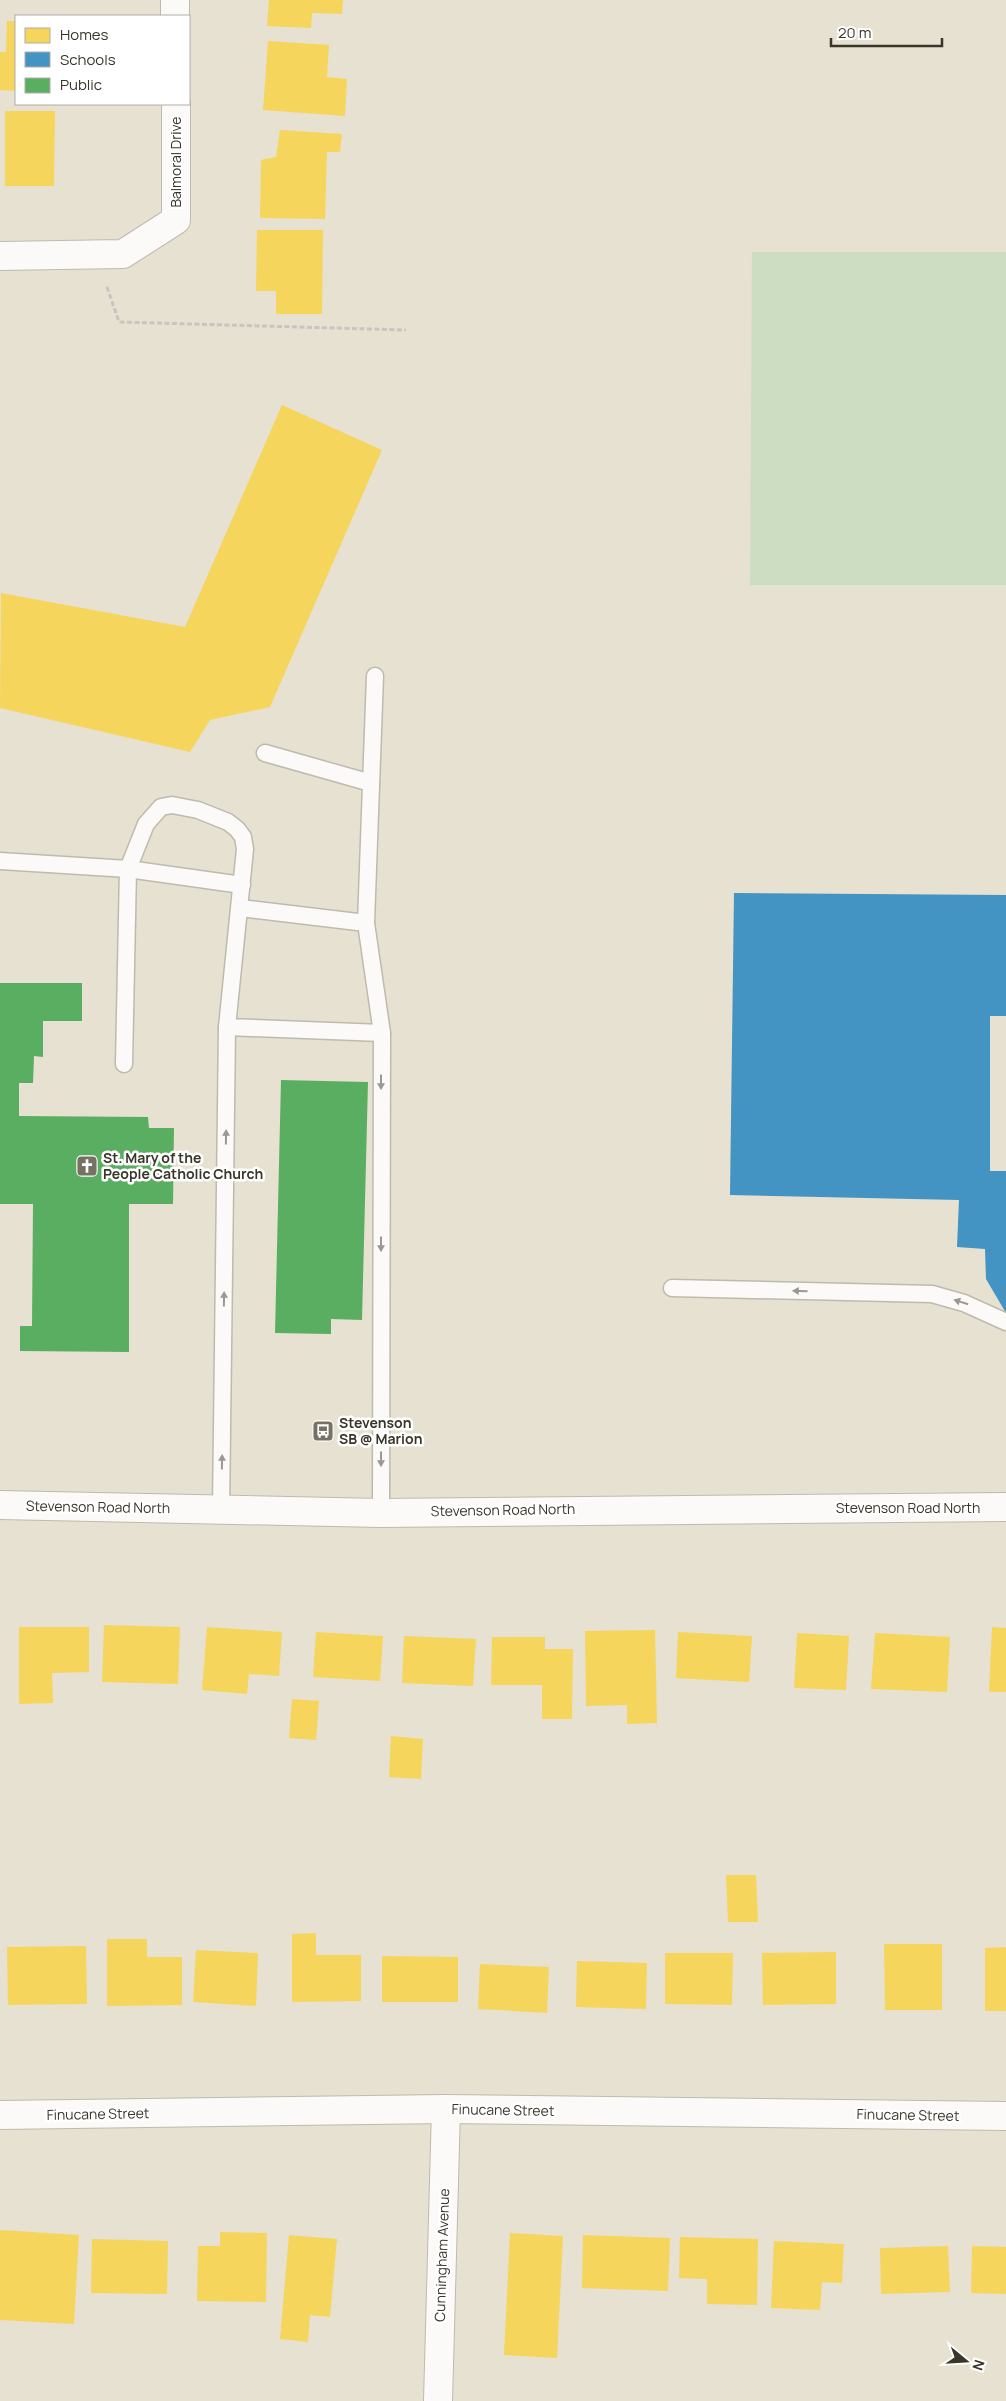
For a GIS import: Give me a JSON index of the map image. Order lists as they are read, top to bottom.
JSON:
{
  "streets": {
    "street": [
      "Balmoral Drive",
      "Stevenson Road North",
      "Finucane Street",
      "Cunningham Avenue"
    ]
  },
  "crossings": [
    ["Finucane Street", "Cunningham Avenue"]
  ],
  "places": {
    "church": ["St. Mary of the People Catholic Church"],
    "bus stop": ["Stevenson SB @ Marion"]
  },
  "legend": ["Homes", "Schools", "Public"],
  "scale_bar": "20 m",
  "north": "right"
}
